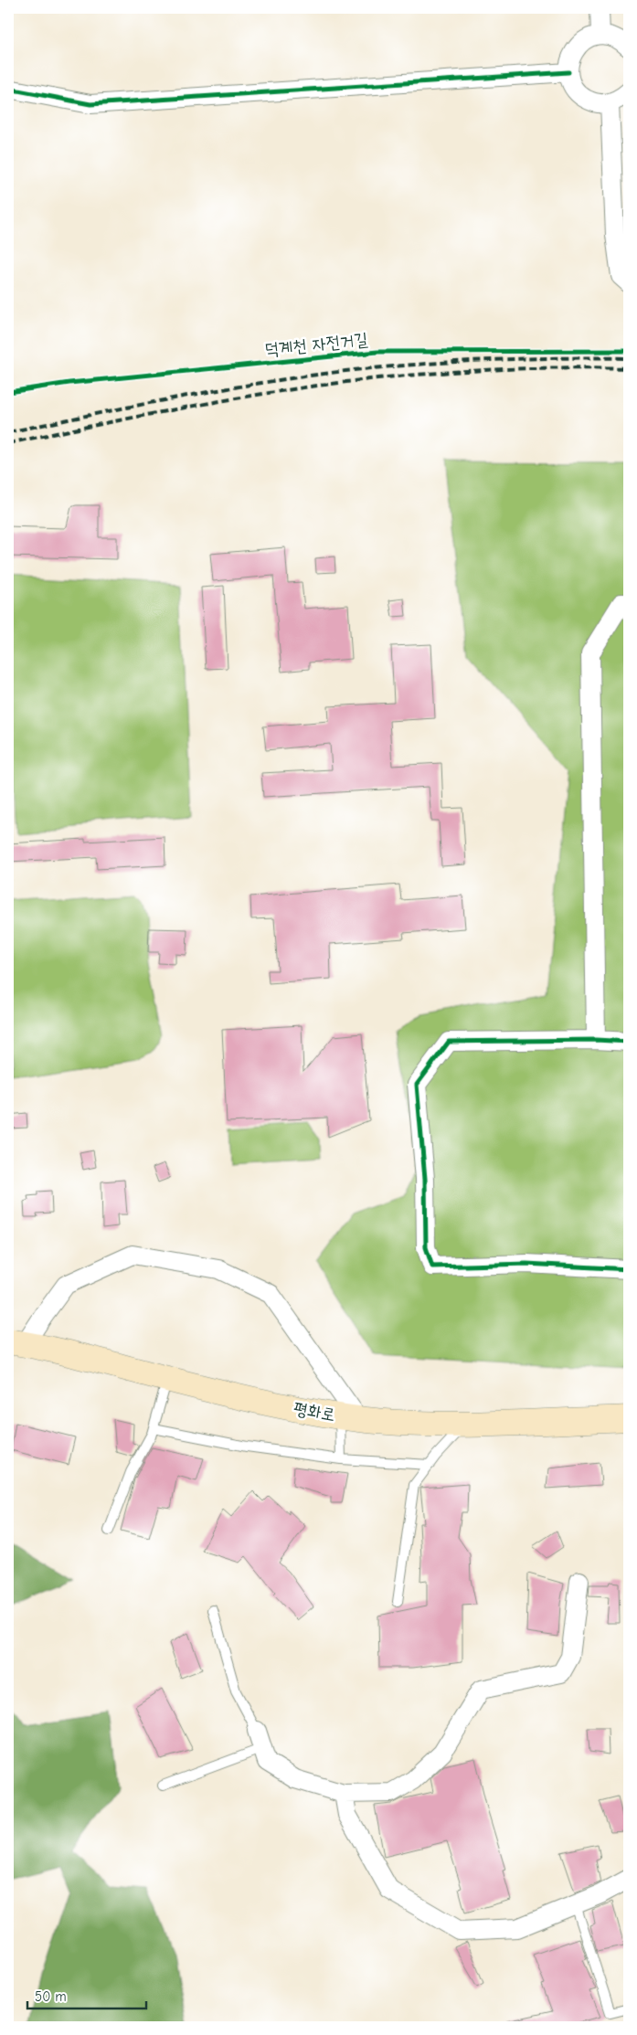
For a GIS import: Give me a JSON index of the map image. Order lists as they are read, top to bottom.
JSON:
{
  "streets": {
    "main road": ["평화로"],
    "cycle path": ["덕계천 자전거길"]
  },
  "scale_bar": "50 m"
}
